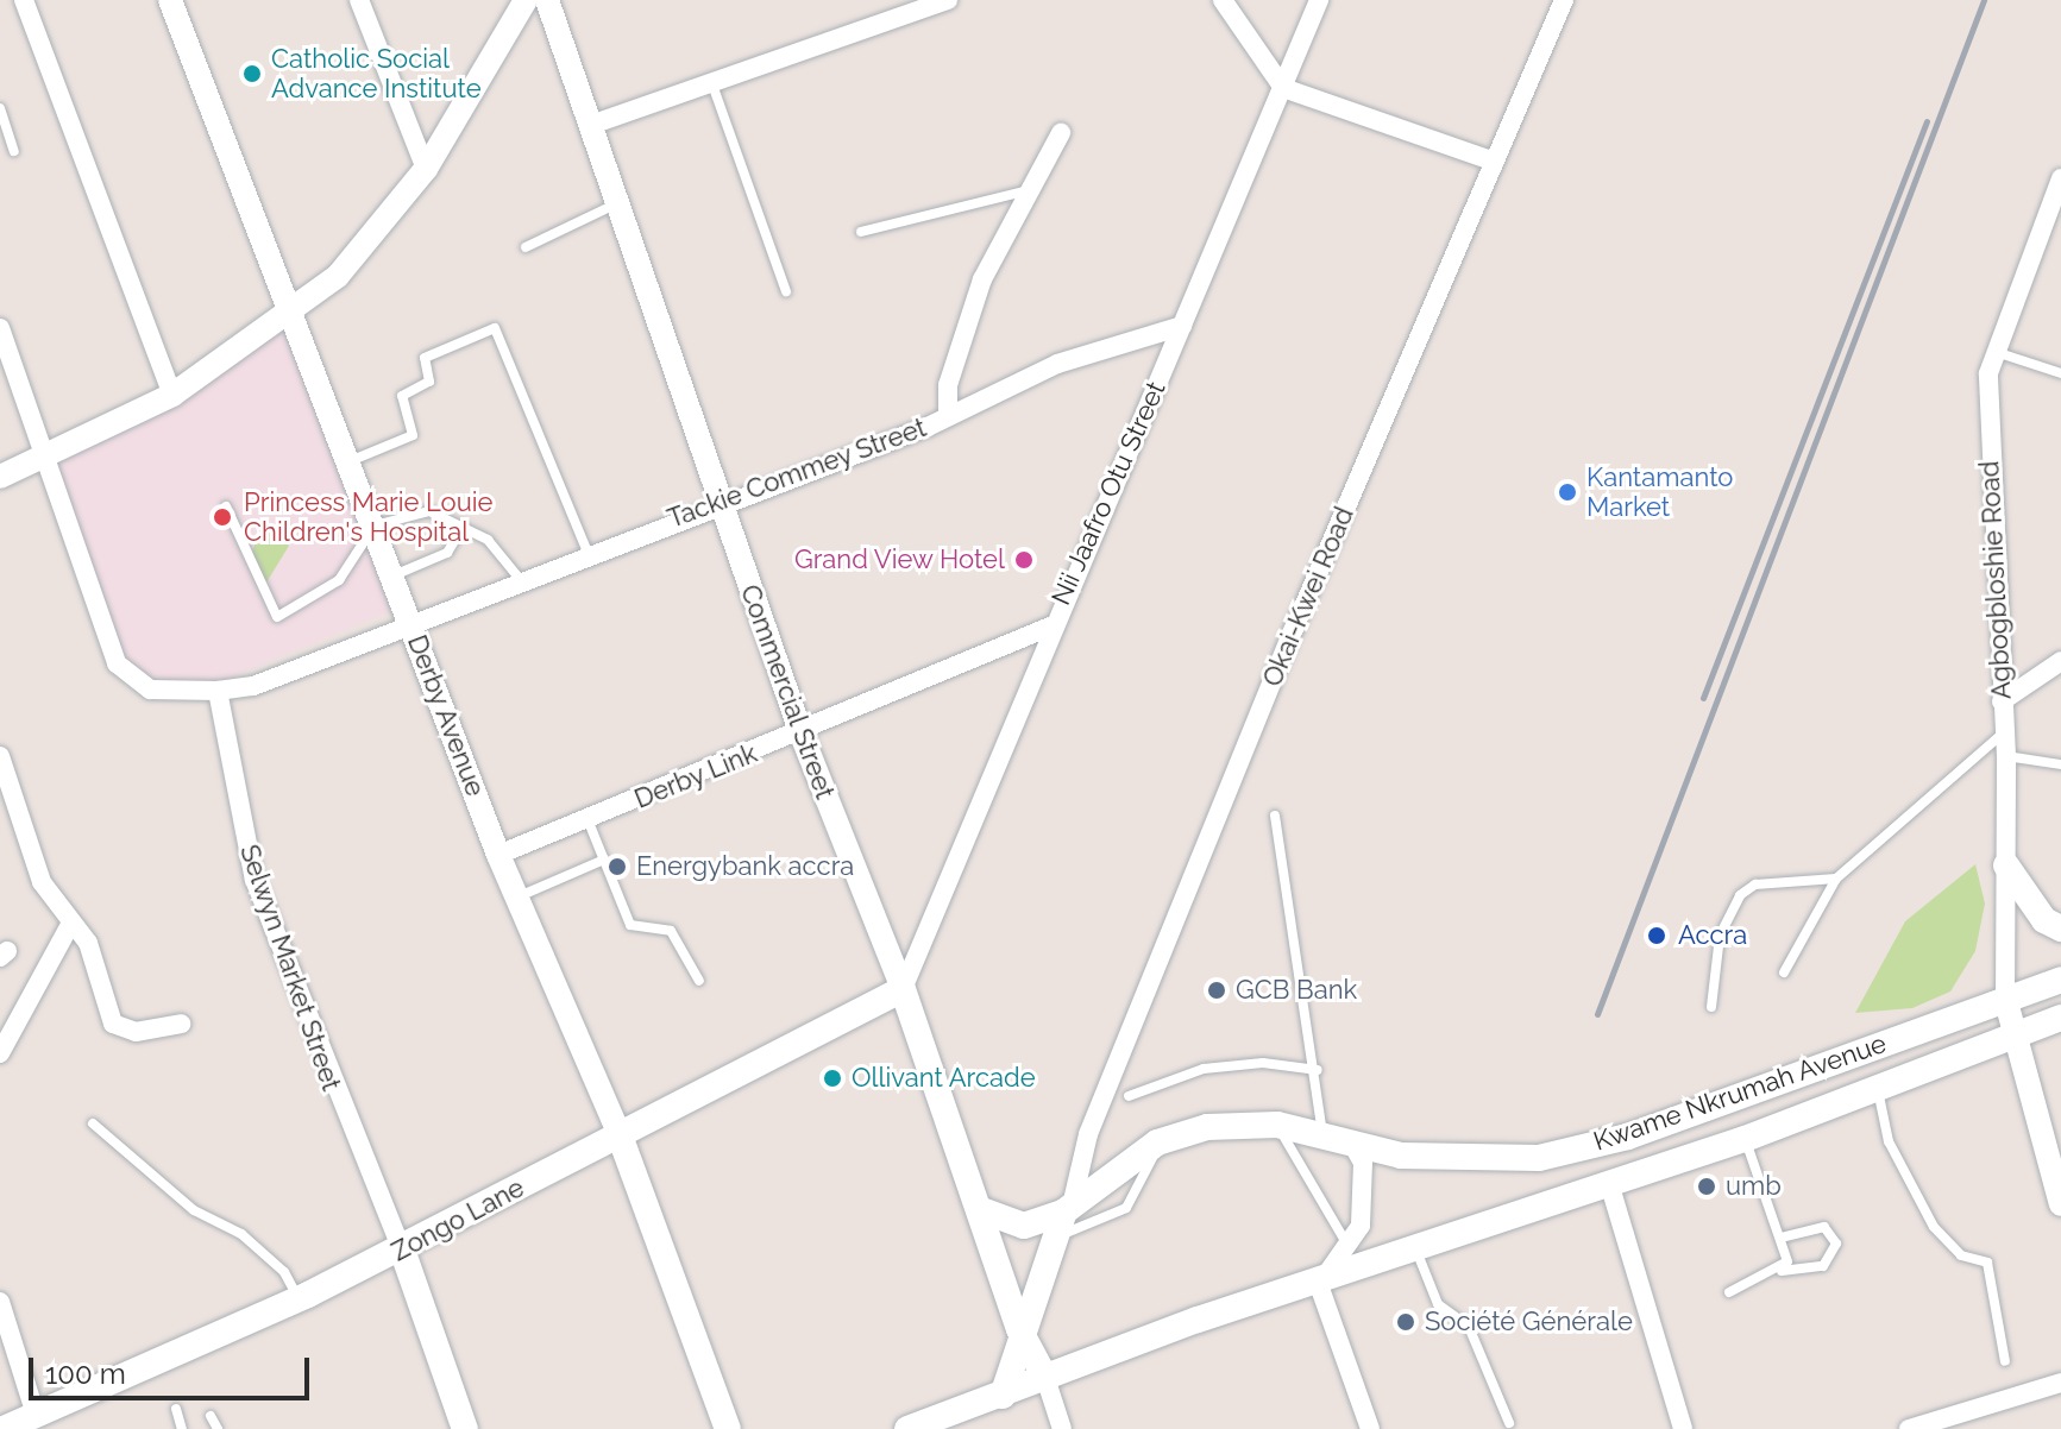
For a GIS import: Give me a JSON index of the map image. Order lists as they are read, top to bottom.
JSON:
{
  "streets": {
    "main road": [
      "Commercial Street",
      "Derby Avenue",
      "Selwyn Market Street",
      "Kwame Nkrumah Avenue",
      "Zongo Lane"
    ],
    "street": [
      "Tackie Commey Street",
      "Nii Jaafro Otu Street",
      "Agbogbloshie Road",
      "Okai-Kwei Road",
      "Derby Link"
    ]
  },
  "crossings": [
    ["Tackie Commey Street", "Nii Jaafro Otu Street"],
    ["Tackie Commey Street", "Commercial Street"],
    ["Tackie Commey Street", "Derby Avenue"],
    ["Nii Jaafro Otu Street", "Commercial Street"],
    ["Nii Jaafro Otu Street", "Derby Link"],
    ["Nii Jaafro Otu Street", "Zongo Lane"],
    ["Agbogbloshie Road", "Kwame Nkrumah Avenue"],
    ["Okai-Kwei Road", "Kwame Nkrumah Avenue"],
    ["Commercial Street", "Derby Link"],
    ["Commercial Street", "Kwame Nkrumah Avenue"],
    ["Commercial Street", "Zongo Lane"],
    ["Derby Avenue", "Derby Link"],
    ["Derby Avenue", "Zongo Lane"],
    ["Selwyn Market Street", "Zongo Lane"]
  ],
  "places": [
    "Catholic Social Advance Institute",
    "Kantamanto Market",
    "Princess Marie Louie Children's Hospital",
    "Grand View Hotel",
    "Energybank accra",
    "Accra",
    "GCB Bank",
    "Ollivant Arcade",
    "umb",
    "Société Générale"
  ],
  "scale_bar": "100 m"
}
